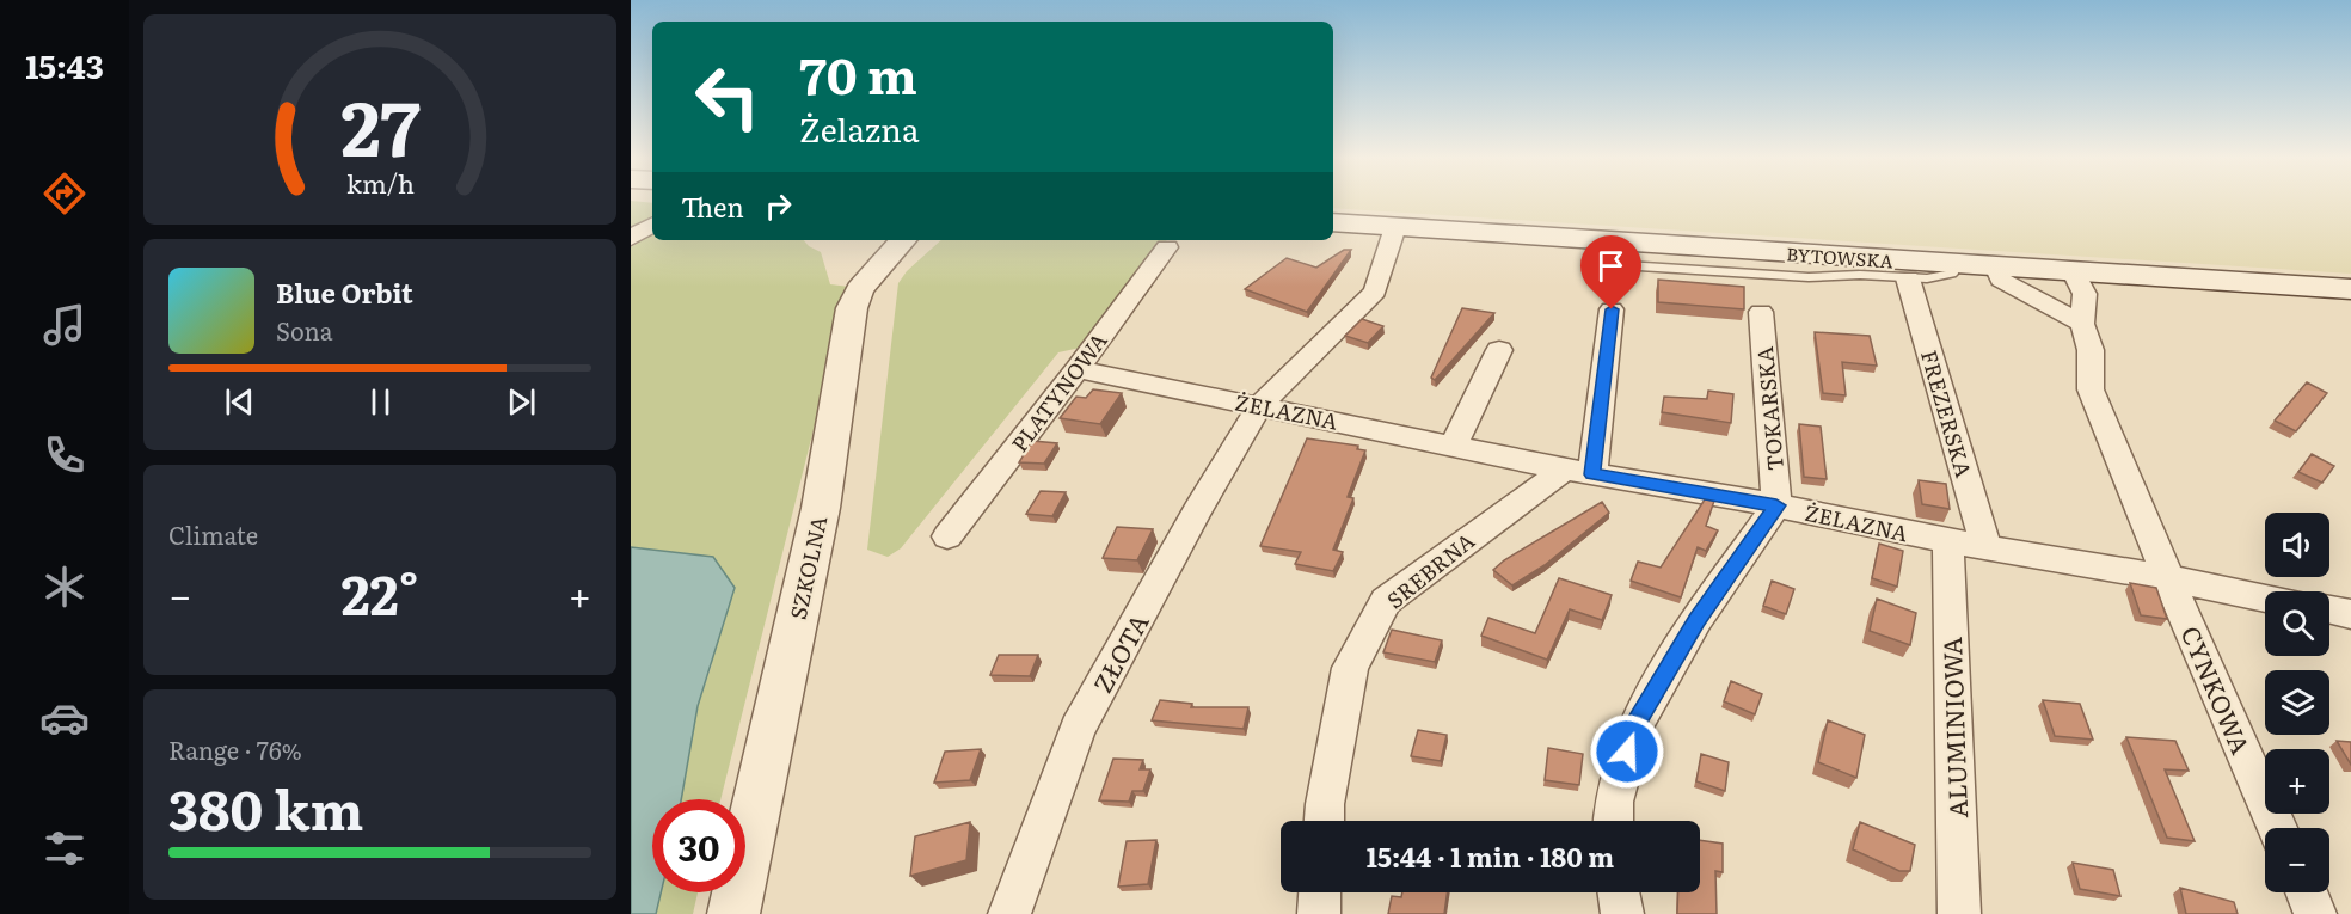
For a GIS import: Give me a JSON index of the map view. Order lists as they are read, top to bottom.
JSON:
{
  "streets": {
    "main road": ["BYTOWSKA"],
    "street": [
      "PLATYNOWA",
      "TOKARSKA",
      "ŻELAZNA",
      "FREZERSKA",
      "SZKOLNA",
      "SREBRNA",
      "ZŁOTA",
      "CYNKOWA",
      "ALUMINIOWA"
    ]
  },
  "crossings": [
    ["BYTOWSKA", "ZŁOTA"],
    ["BYTOWSKA", "CYNKOWA"],
    ["PLATYNOWA", "ŻELAZNA"],
    ["TOKARSKA", "ŻELAZNA"],
    ["ŻELAZNA", "FREZERSKA"],
    ["ŻELAZNA", "SREBRNA"],
    ["ŻELAZNA", "ZŁOTA"],
    ["ŻELAZNA", "CYNKOWA"],
    ["ŻELAZNA", "ALUMINIOWA"]
  ],
  "page": {
    "tabs": "15:43",
    "turn": ["70 m", "Żelazna"],
    "then": "Then",
    "song": ["Blue Orbit", "Sona"],
    "tile": [
      "Climate",
      ["Range · 76%", "380 km"]
    ],
    "map_buttons": ["+", "−"],
    "heat": ["−", "22°", "+"],
    "limit": "30",
    "trip": "15:44 · 1 min · 180 m",
    "gauge": ["27", "km/h"]
  }
}
